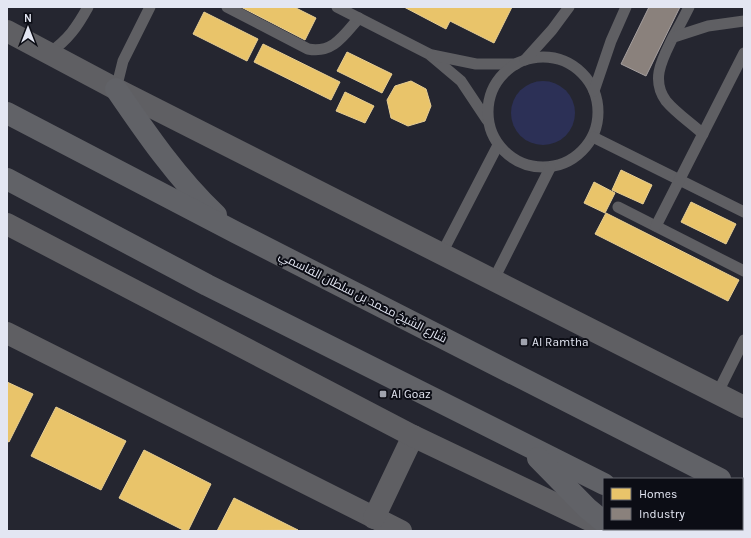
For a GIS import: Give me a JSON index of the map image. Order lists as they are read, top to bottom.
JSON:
{
  "streets": {
    "main road": ["شارع الشيخ محمد بن سلطان القاسمي"]
  },
  "places": {
    "transit": ["Al Ramtha", "Al Goaz"]
  },
  "legend": ["Homes", "Industry"],
  "north": "top"
}
